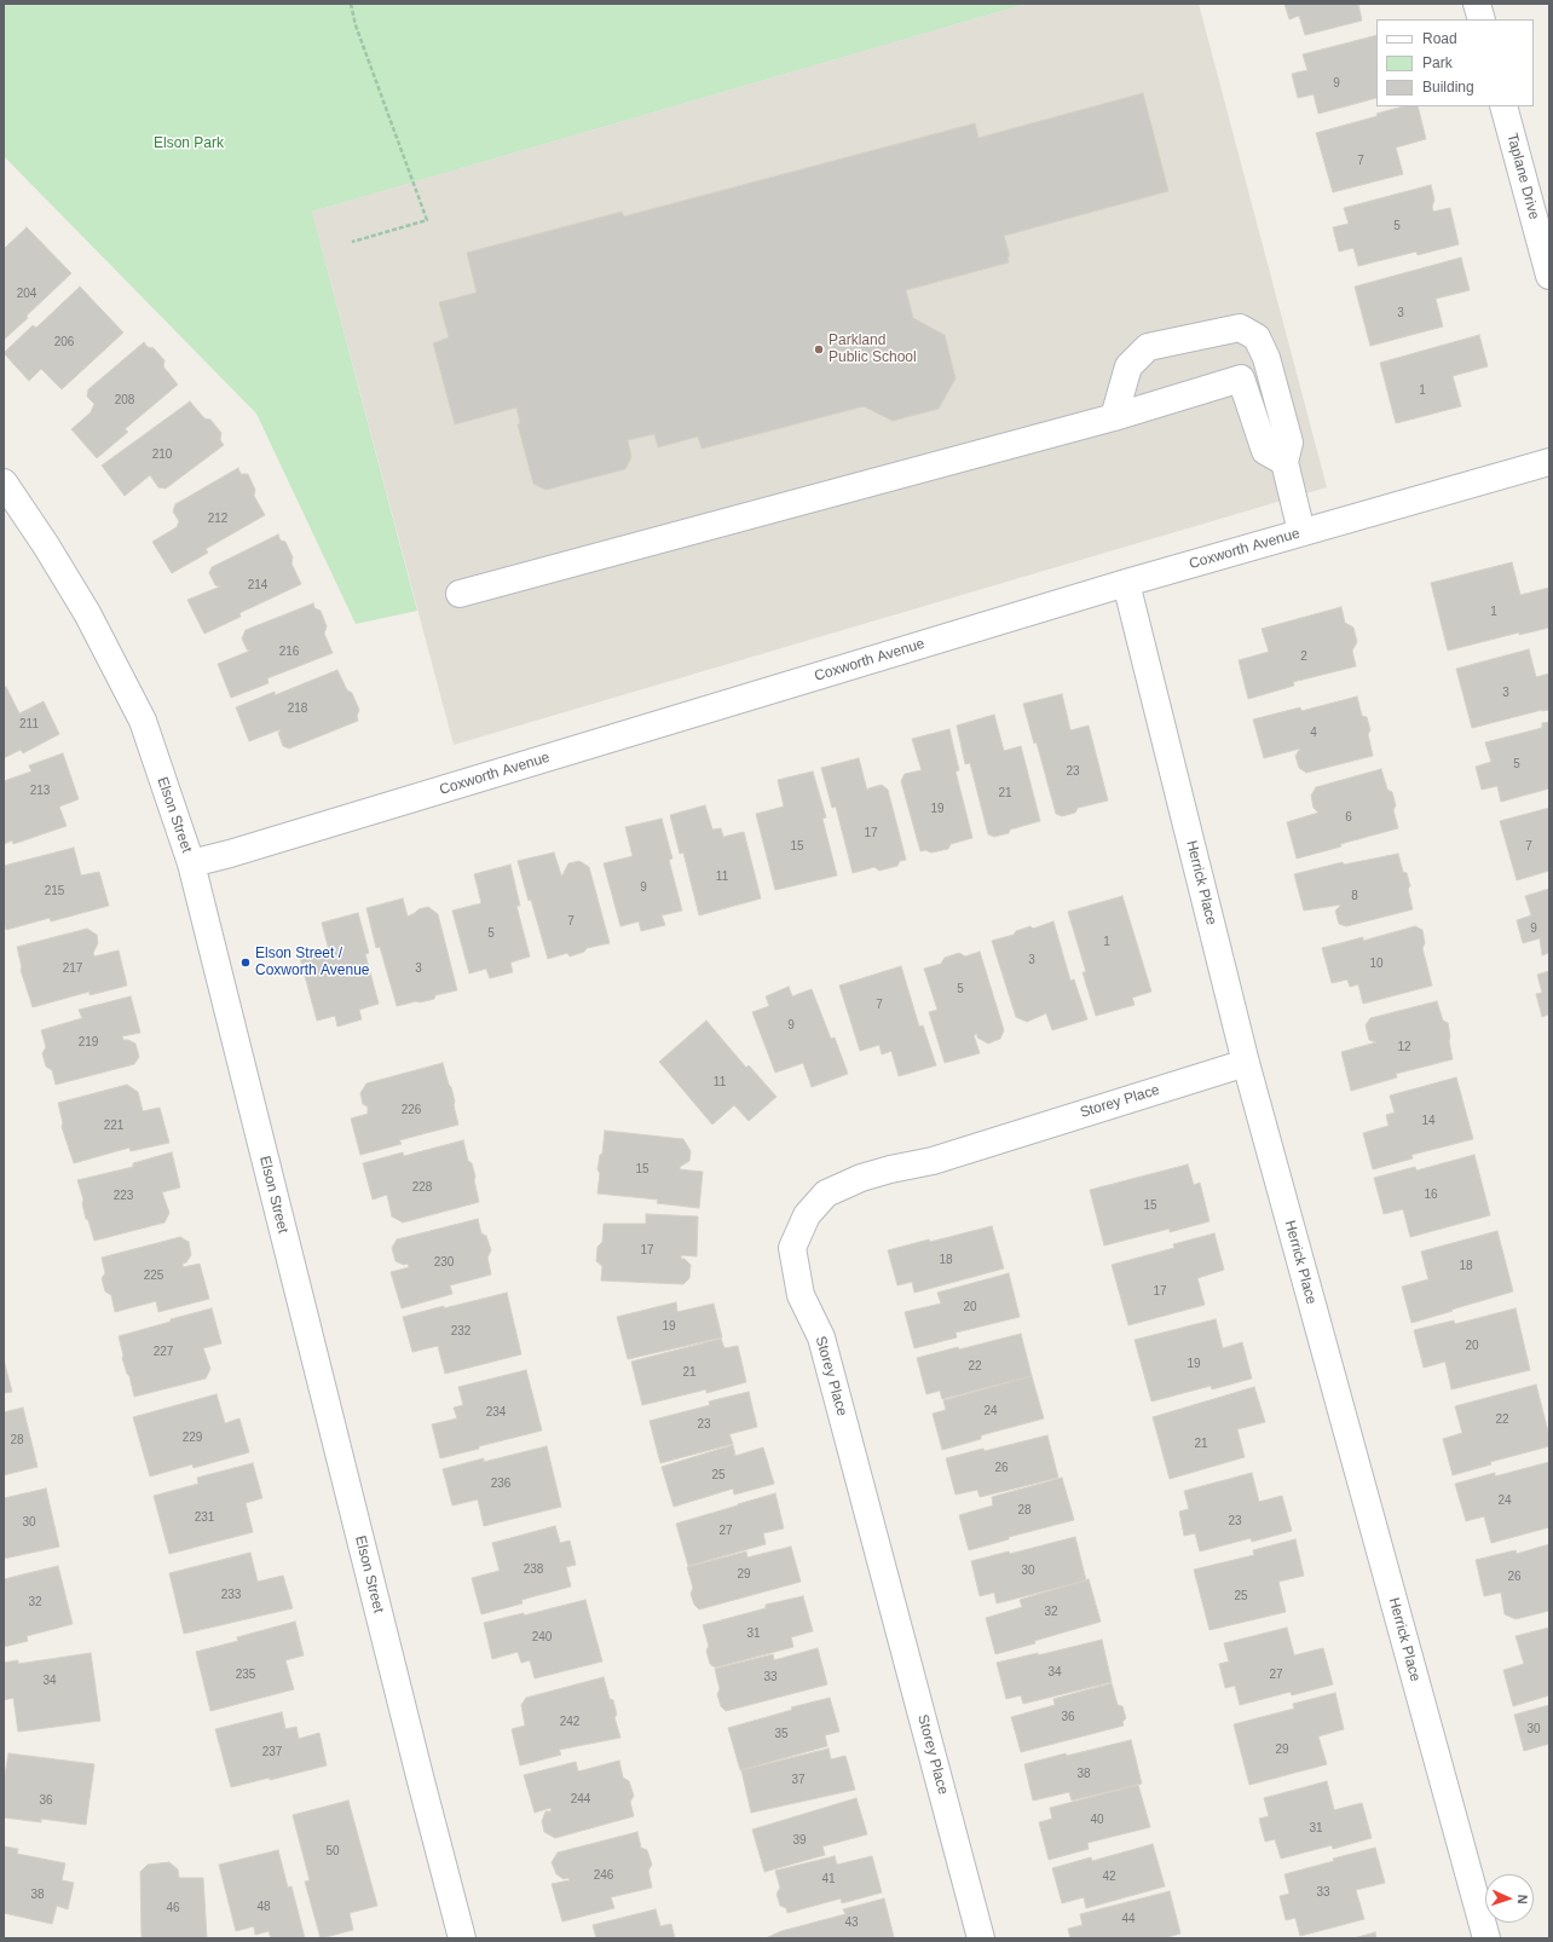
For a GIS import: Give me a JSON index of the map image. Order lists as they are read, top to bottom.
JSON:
{
  "streets": {
    "street": [
      "Taplane Drive",
      "Coxworth Avenue",
      "Elson Street",
      "Herrick Place",
      "Storey Place"
    ]
  },
  "crossings": [
    ["Coxworth Avenue", "Elson Street"],
    ["Coxworth Avenue", "Herrick Place"],
    ["Herrick Place", "Storey Place"]
  ],
  "parks": ["Elson Park"],
  "places": ["Parkland Public School", "Elson Street / Coxworth Avenue"],
  "house_numbers": [
    "9",
    "7",
    "5",
    "204",
    "3",
    "206",
    "1",
    "208",
    "210",
    "212",
    "214",
    "1",
    "216",
    "2",
    "3",
    "218",
    "211",
    "4",
    "5",
    "23",
    "213",
    "21",
    "19",
    "6",
    "17",
    "15",
    "7",
    "11",
    "9",
    "215",
    "8",
    "7",
    "9",
    "5",
    "1",
    "3",
    "10",
    "217",
    "3",
    "5",
    "7",
    "9",
    "219",
    "12",
    "11",
    "226",
    "14",
    "221",
    "15",
    "228",
    "16",
    "223",
    "15",
    "17",
    "18",
    "230",
    "18",
    "225",
    "17",
    "20",
    "19",
    "232",
    "20",
    "227",
    "19",
    "22",
    "21",
    "24",
    "234",
    "22",
    "23",
    "229",
    "28",
    "21",
    "26",
    "25",
    "236",
    "24",
    "28",
    "231",
    "23",
    "30",
    "27",
    "238",
    "30",
    "29",
    "26",
    "233",
    "25",
    "32",
    "32",
    "31",
    "240",
    "34",
    "235",
    "27",
    "33",
    "34",
    "36",
    "242",
    "30",
    "35",
    "29",
    "237",
    "38",
    "37",
    "244",
    "36",
    "40",
    "31",
    "39",
    "50",
    "246",
    "42",
    "41",
    "33",
    "38",
    "48",
    "46",
    "44",
    "43"
  ],
  "legend": ["Road", "Park", "Building"],
  "north": "right"
}
